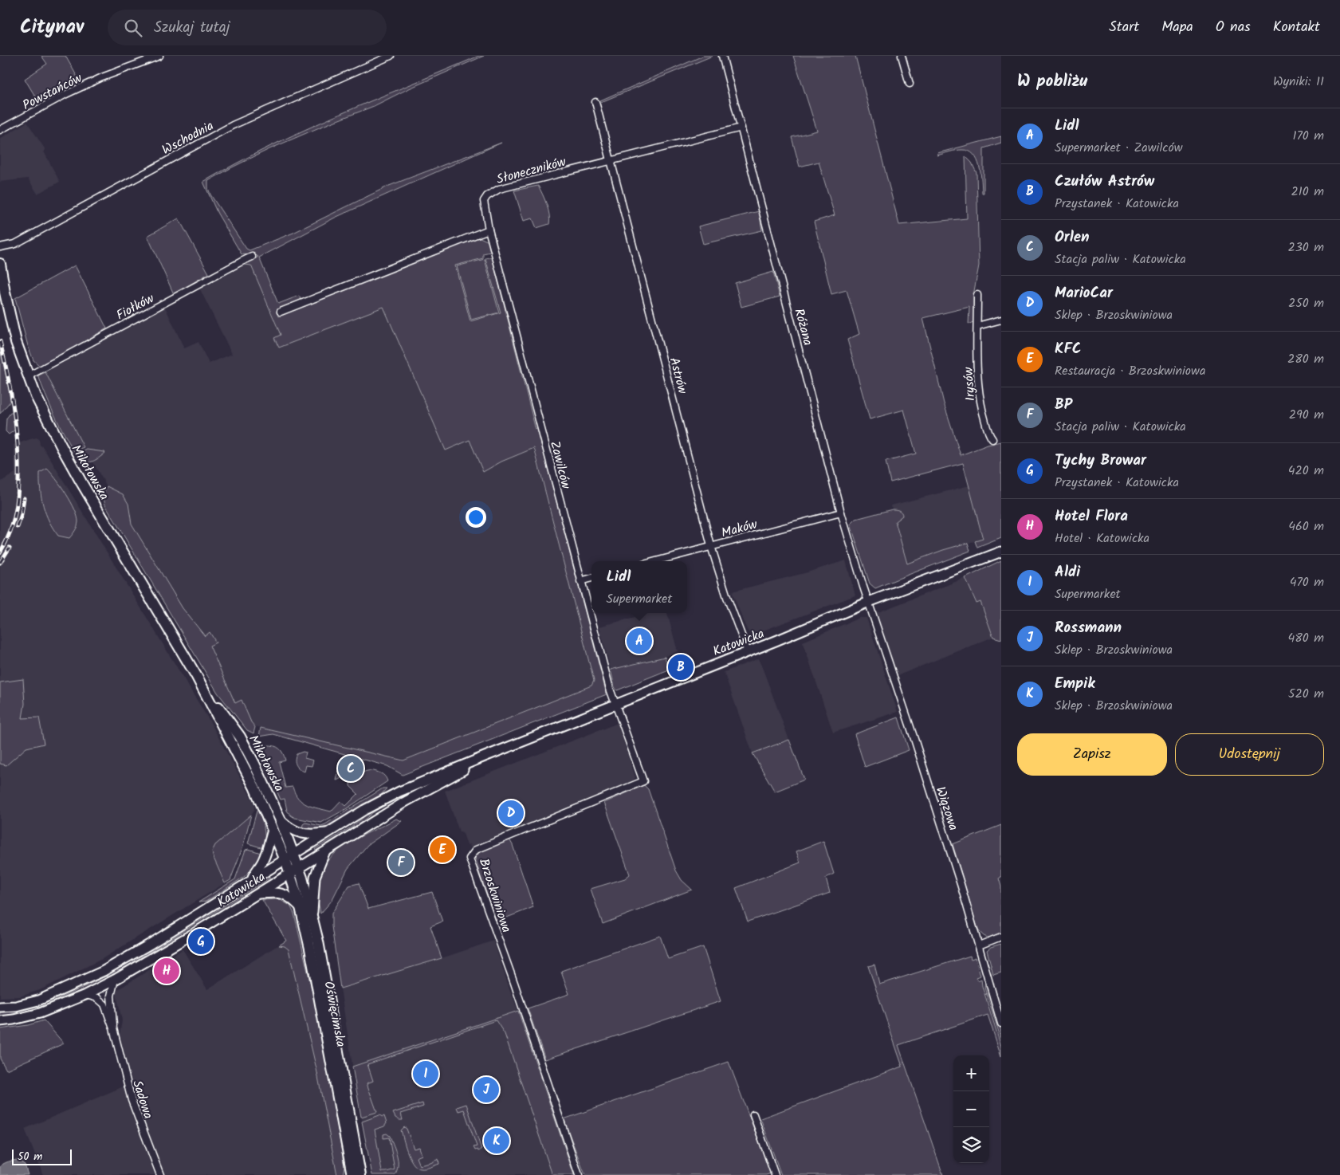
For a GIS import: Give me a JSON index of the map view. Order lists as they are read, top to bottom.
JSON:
{
  "streets": {
    "main road": ["Mikołowska", "Katowicka", "Oświęcimska"],
    "street": [
      "Powstańców",
      "Wschodnia",
      "Słoneczników",
      "Fiołków",
      "Różana",
      "Astrów",
      "Irysów",
      "Zawilców",
      "Maków",
      "Wiązowa",
      "Brzoskwiniowa",
      "Sadowa"
    ]
  },
  "crossings": [
    ["Słoneczników", "Różana"],
    ["Słoneczników", "Astrów"],
    ["Słoneczników", "Zawilców"],
    ["Fiołków", "Mikołowska"],
    ["Różana", "Maków"],
    ["Różana", "Katowicka"],
    ["Różana", "Wiązowa"],
    ["Astrów", "Maków"],
    ["Astrów", "Katowicka"],
    ["Zawilców", "Katowicka"],
    ["Zawilców", "Brzoskwiniowa"],
    ["Mikołowska", "Katowicka"],
    ["Mikołowska", "Oświęcimska"],
    ["Katowicka", "Wiązowa"],
    ["Katowicka", "Brzoskwiniowa"],
    ["Katowicka", "Oświęcimska"],
    ["Katowicka", "Sadowa"]
  ],
  "scale_bar": "50 m",
  "page": {
    "header": "Citynav",
    "search": "Szukaj tutaj",
    "nav": [
      "Start",
      "Mapa",
      "O nas",
      "Kontakt"
    ],
    "heading": ["W pobliżu", "Wyniki: 11"],
    "list": [
      {
        "mark": "A",
        "name": "Lidl",
        "note": "Supermarket · Zawilców",
        "value": "170 m"
      },
      {
        "mark": "B",
        "name": "Czułów Astrów",
        "note": "Przystanek · Katowicka",
        "value": "210 m"
      },
      {
        "mark": "C",
        "name": "Orlen",
        "note": "Stacja paliw · Katowicka",
        "value": "230 m"
      },
      {
        "mark": "D",
        "name": "MarioCar",
        "note": "Sklep · Brzoskwiniowa",
        "value": "250 m"
      },
      {
        "mark": "E",
        "name": "KFC",
        "note": "Restauracja · Brzoskwiniowa",
        "value": "280 m"
      },
      {
        "mark": "F",
        "name": "BP",
        "note": "Stacja paliw · Katowicka",
        "value": "290 m"
      },
      {
        "mark": "G",
        "name": "Tychy Browar",
        "note": "Przystanek · Katowicka",
        "value": "420 m"
      },
      {
        "mark": "H",
        "name": "Hotel Flora",
        "note": "Hotel · Katowicka",
        "value": "460 m"
      },
      {
        "mark": "I",
        "name": "Aldi",
        "note": "Supermarket",
        "value": "470 m"
      },
      {
        "mark": "J",
        "name": "Rossmann",
        "note": "Sklep · Brzoskwiniowa",
        "value": "480 m"
      },
      {
        "mark": "K",
        "name": "Empik",
        "note": "Sklep · Brzoskwiniowa",
        "value": "520 m"
      }
    ],
    "popup": ["Lidl", "Supermarket"],
    "pins": [
      "A",
      "B",
      "C",
      "D",
      "E",
      "F",
      "G",
      "H",
      "I",
      "J",
      "K"
    ],
    "buttons": ["Zapisz", "Udostępnij"],
    "map_buttons": ["+", "−"],
    "scale": "50 m"
  }
}
